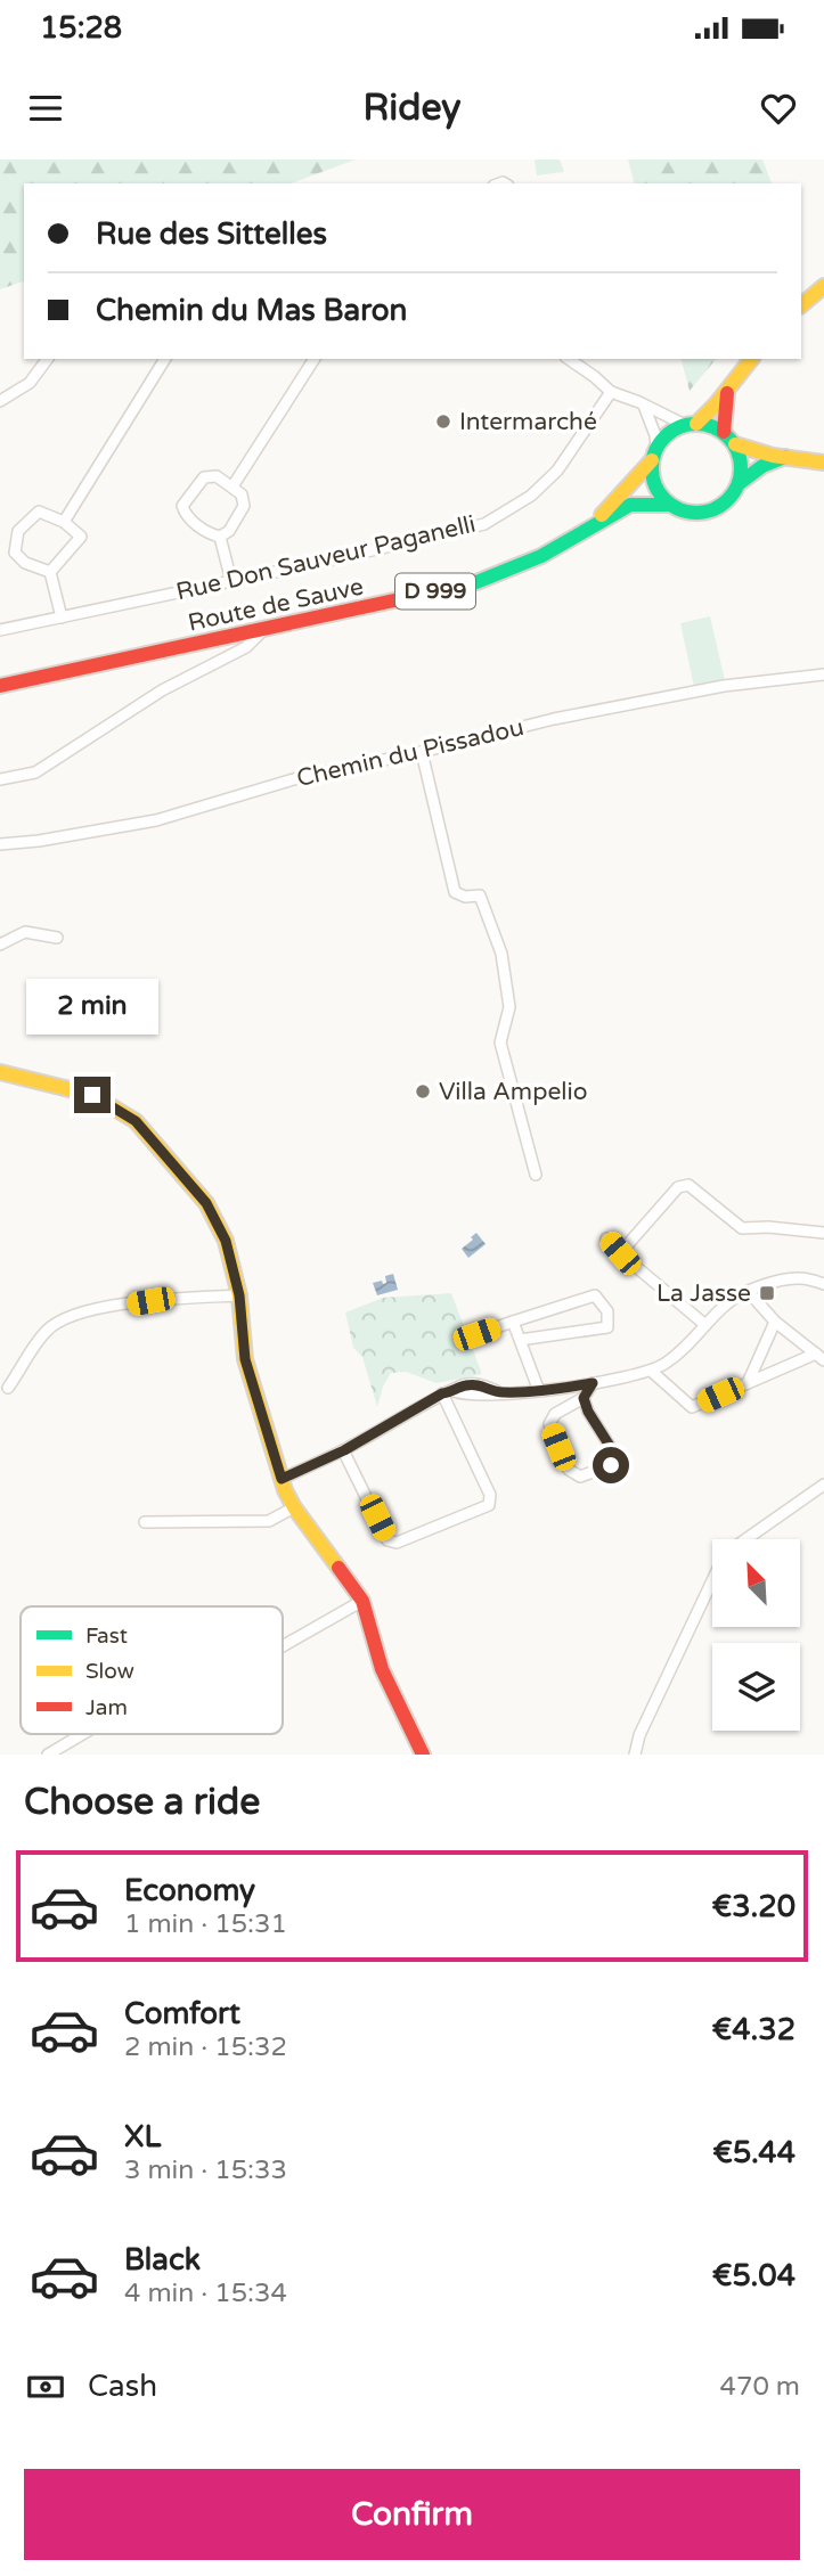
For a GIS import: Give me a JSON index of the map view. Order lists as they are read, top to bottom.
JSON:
{
  "streets": {
    "main road": ["D 999", "Route de Sauve"],
    "street": ["Rue Don Sauveur Paganelli", "Chemin du Pissadou"]
  },
  "places": {
    "other": ["Intermarché", "Villa Ampelio"],
    "transit": ["La Jasse"]
  },
  "legend": ["Fast", "Slow", "Jam"],
  "north": "top left",
  "page": {
    "status": "15:28",
    "header": "Ridey",
    "banner": ["Rue des Sittelles", "Chemin du Mas Baron"],
    "bubble": "2 min",
    "heading": "Choose a ride",
    "list": [
      {
        "name": "Economy",
        "note": "1 min · 15:31",
        "value": "€3.20"
      },
      {
        "name": "Comfort",
        "note": "2 min · 15:32",
        "value": "€4.32"
      },
      {
        "name": "XL",
        "note": "3 min · 15:33",
        "value": "€5.44"
      },
      {
        "name": "Black",
        "note": "4 min · 15:34",
        "value": "€5.04"
      }
    ],
    "pay": ["Cash", "470 m"],
    "buttons": "Confirm"
  }
}
